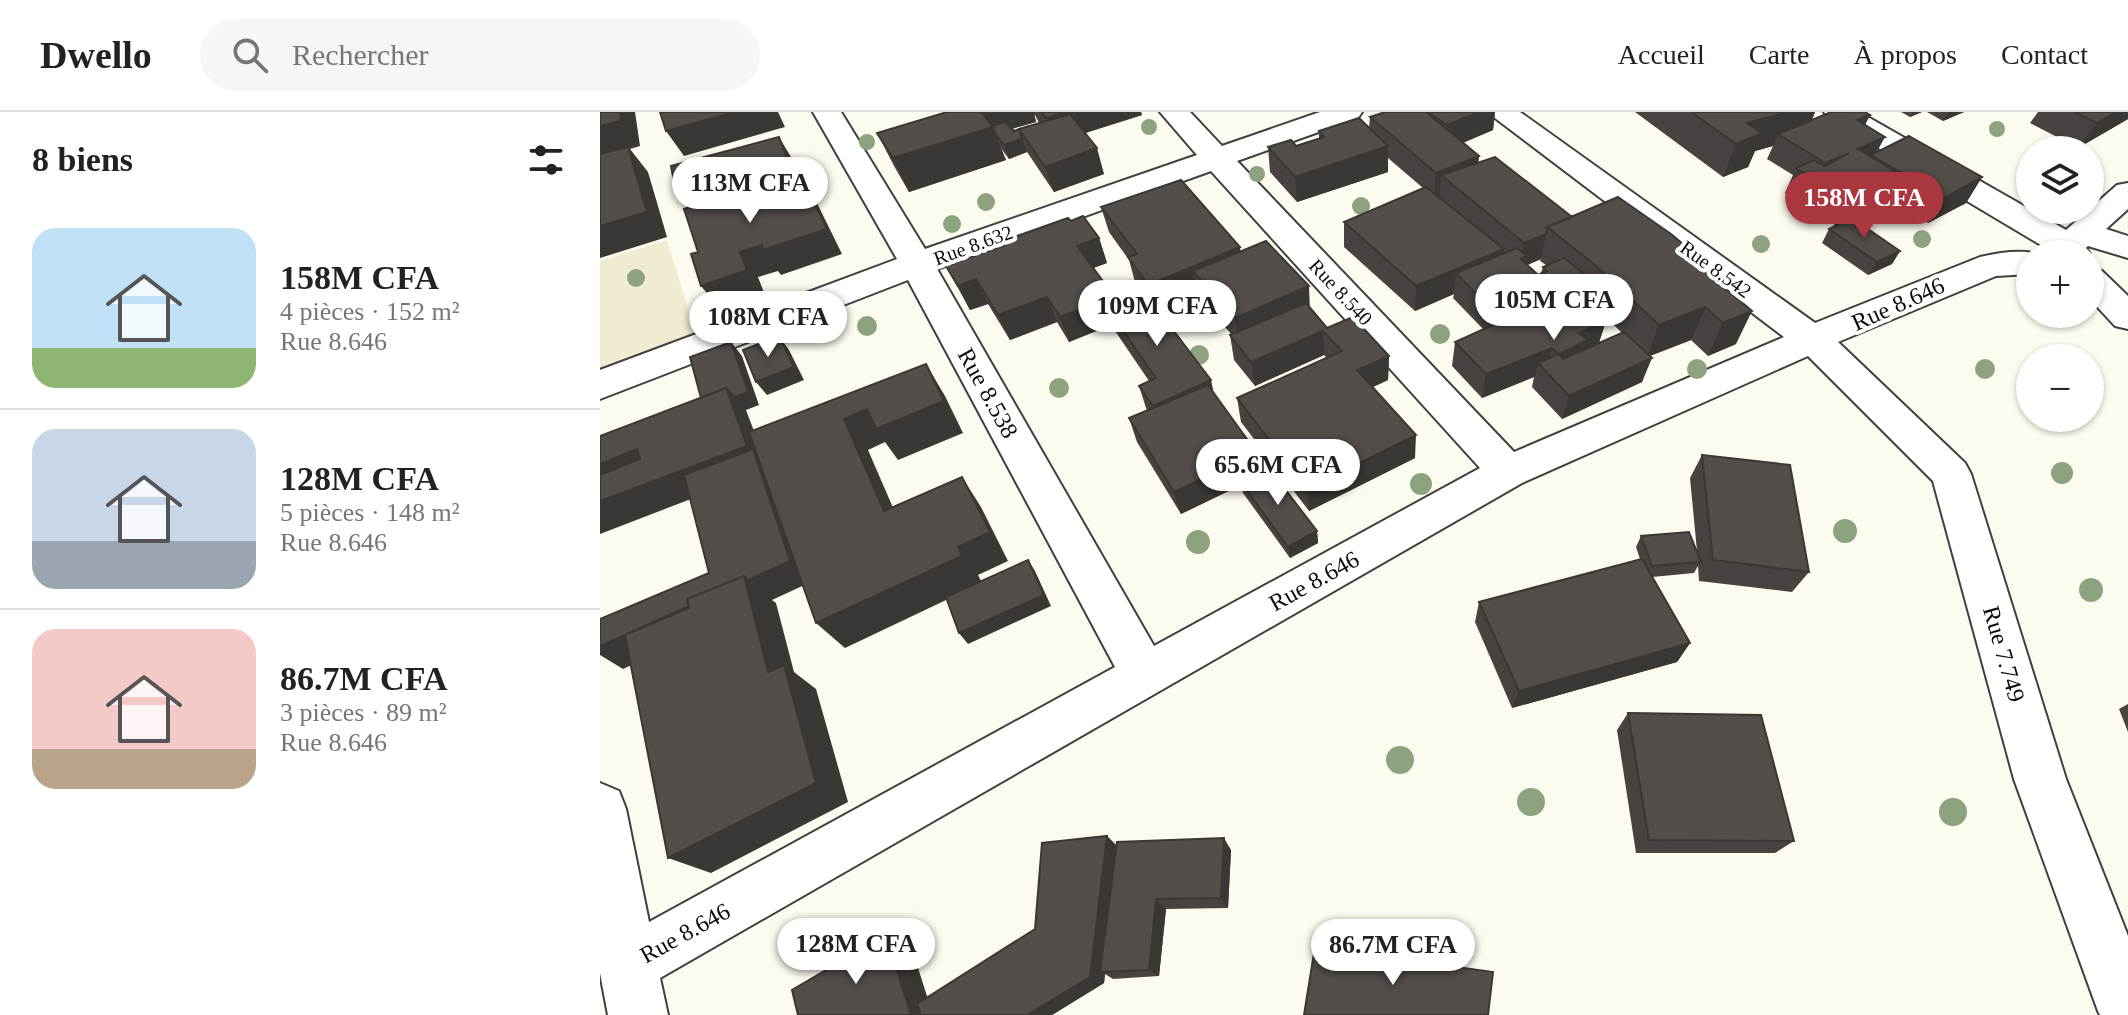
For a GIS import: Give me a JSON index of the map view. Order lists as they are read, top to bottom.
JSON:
{
  "streets": {
    "street": [
      "Rue 8.632",
      "Rue 8.542",
      "Rue 8.540",
      "Rue 8.646",
      "Rue 8.538",
      "Rue 7.749"
    ]
  },
  "crossings": [
    ["Rue 8.632", "Rue 8.540"],
    ["Rue 8.632", "Rue 8.538"],
    ["Rue 8.542", "Rue 8.646"],
    ["Rue 8.542", "Rue 7.749"],
    ["Rue 8.540", "Rue 8.646"],
    ["Rue 8.646", "Rue 8.538"],
    ["Rue 8.646", "Rue 7.749"]
  ],
  "page": {
    "header": "Dwello",
    "search": "Rechercher",
    "nav": [
      "Accueil",
      "Carte",
      "À propos",
      "Contact"
    ],
    "heading": "8 biens",
    "map_buttons": ["+", "−"],
    "price": [
      "113M CFA",
      "158M CFA",
      "105M CFA",
      "109M CFA",
      "108M CFA",
      "65.6M CFA",
      "128M CFA",
      "86.7M CFA"
    ],
    "list": [
      {
        "name": "158M CFA",
        "note": "4 pièces · 152 m² · Rue 8.646"
      },
      {
        "name": "128M CFA",
        "note": "5 pièces · 148 m² · Rue 8.646"
      },
      {
        "name": "86.7M CFA",
        "note": "3 pièces · 89 m² · Rue 8.646"
      }
    ]
  }
}
